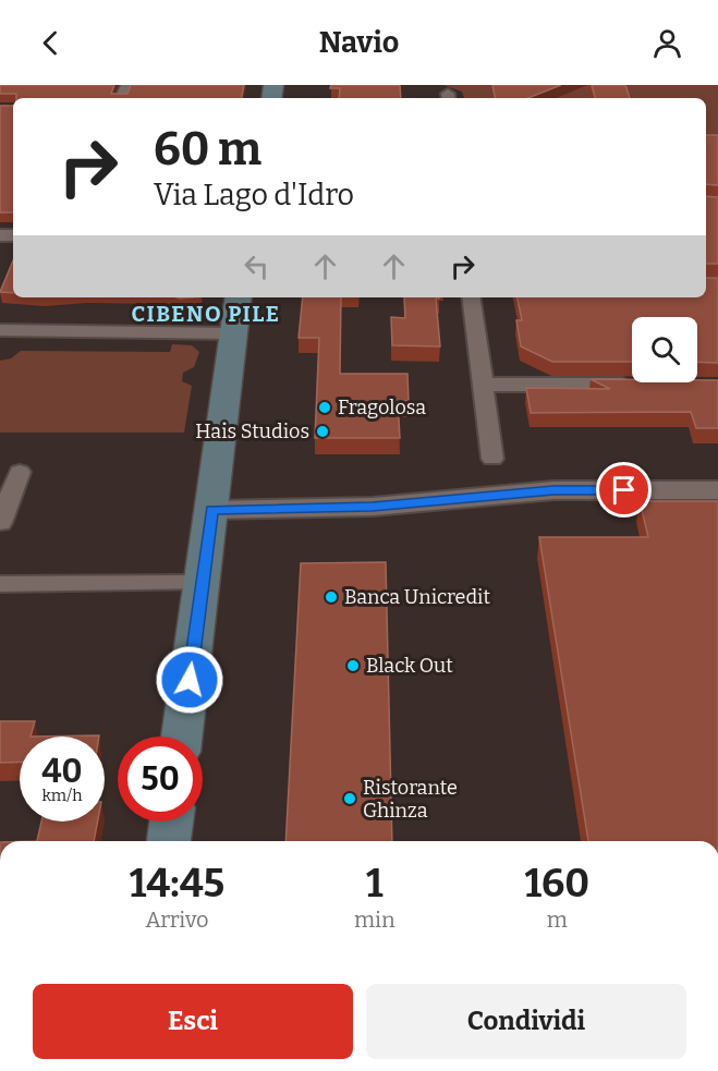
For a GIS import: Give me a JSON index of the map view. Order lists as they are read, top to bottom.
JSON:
{
  "districts": ["CIBENO PILE"],
  "places": [
    "Fragolosa",
    "Hais Studios",
    "Banca Unicredit",
    "Black Out",
    "Ristorante Ghinza"
  ],
  "page": {
    "header": "Navio",
    "turn": ["60 m", "Via Lago d'Idro"],
    "speed": "40 km/h",
    "limit": "50",
    "eta": [
      "14:45",
      "Arrivo",
      "1",
      "min",
      "160",
      "m"
    ],
    "buttons": ["Esci", "Condividi"]
  }
}
